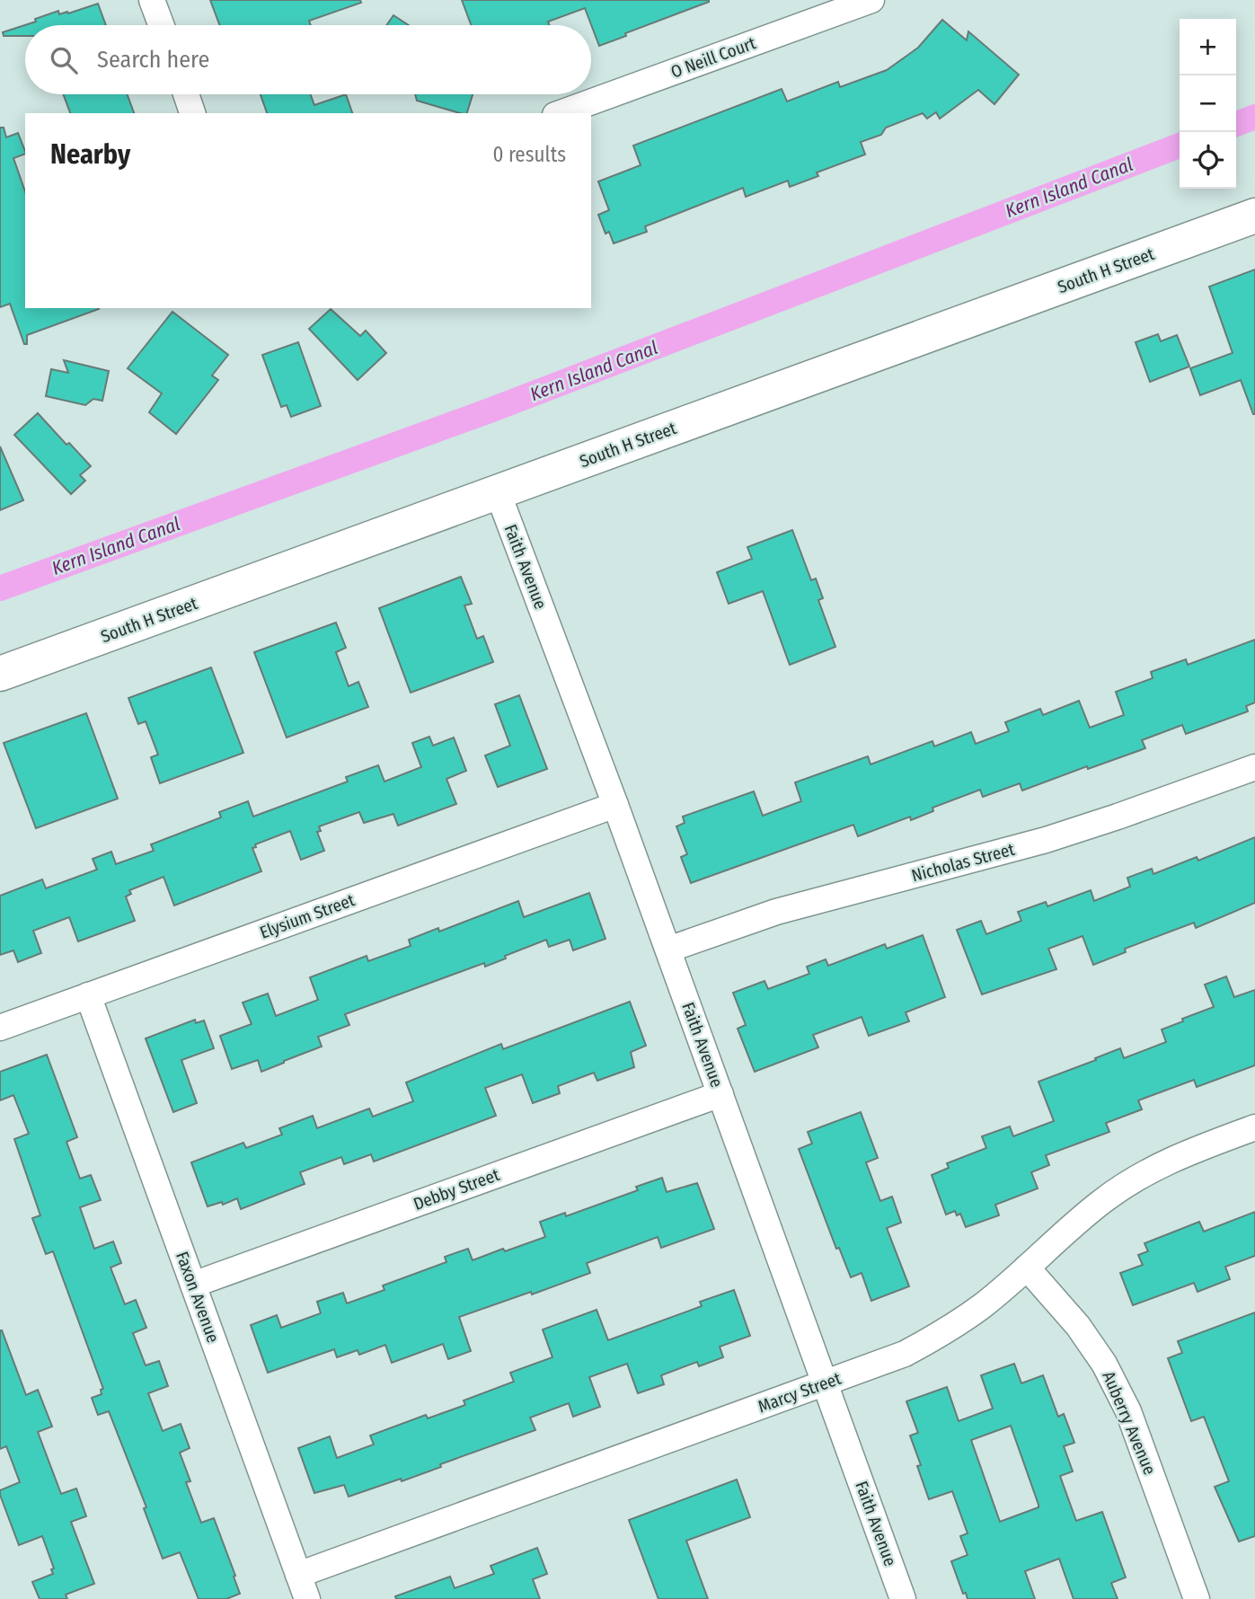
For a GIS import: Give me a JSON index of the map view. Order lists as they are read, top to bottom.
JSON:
{
  "streets": {
    "street": [
      "O Neill Court",
      "South H Street",
      "Faith Avenue",
      "Nicholas Street",
      "Elysium Street",
      "Debby Street",
      "Faxon Avenue",
      "Marcy Street",
      "Auberry Avenue"
    ]
  },
  "crossings": [
    ["South H Street", "Faith Avenue"],
    ["Faith Avenue", "Nicholas Street"],
    ["Faith Avenue", "Elysium Street"],
    ["Faith Avenue", "Debby Street"],
    ["Faith Avenue", "Marcy Street"],
    ["Elysium Street", "Faxon Avenue"],
    ["Debby Street", "Faxon Avenue"],
    ["Faxon Avenue", "Marcy Street"],
    ["Marcy Street", "Auberry Avenue"]
  ],
  "water": ["Kern Island Canal"],
  "page": {
    "map_buttons": ["+", "−"],
    "search": "Search here",
    "heading": ["Nearby", "0 results"]
  }
}
